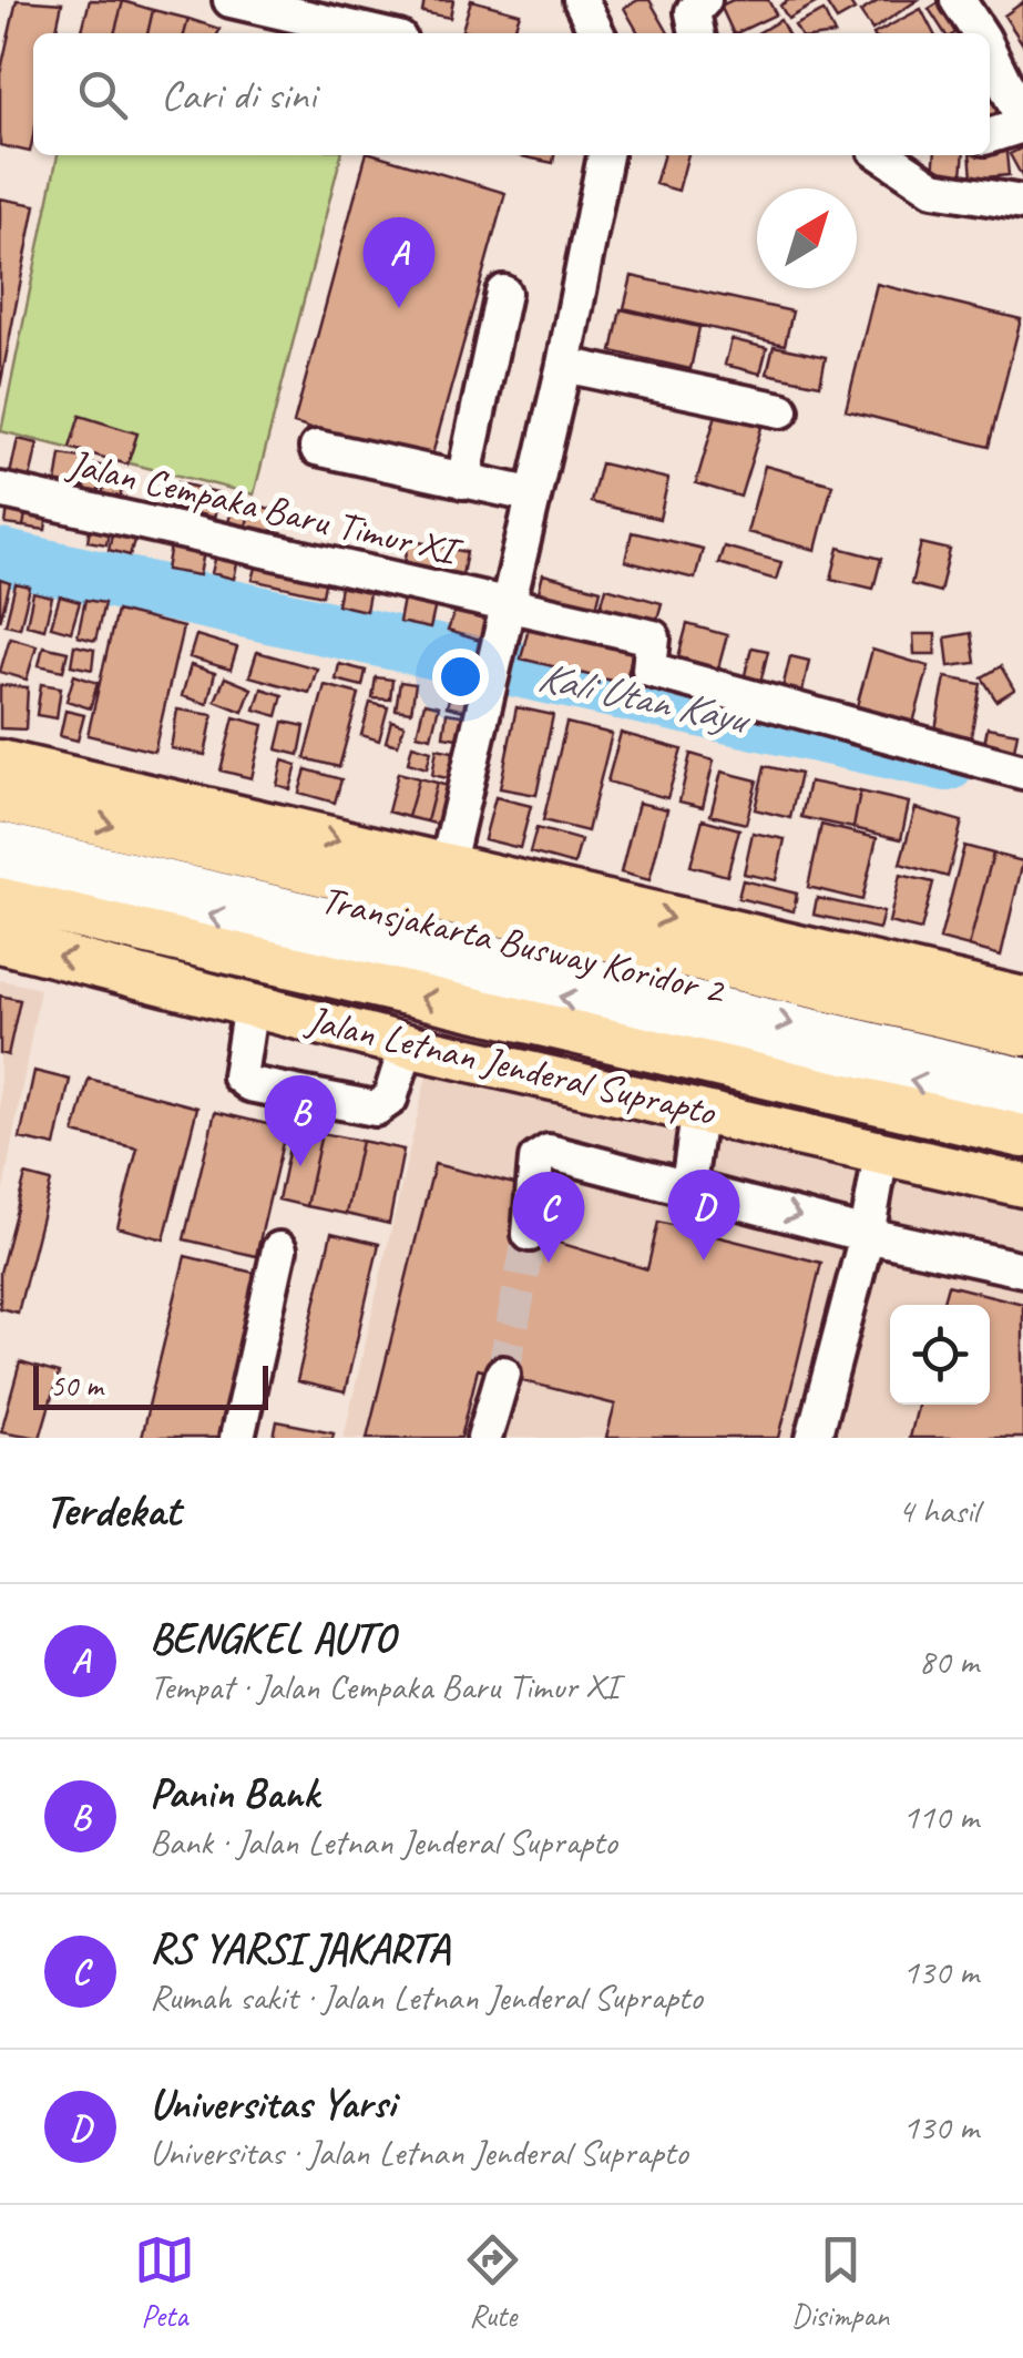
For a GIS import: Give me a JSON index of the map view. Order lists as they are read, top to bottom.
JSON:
{
  "streets": {
    "main road": ["Jalan Letnan Jenderal Suprapto"],
    "street": ["Jalan Cempaka Baru Timur XI", "Transjakarta Busway Koridor 2"]
  },
  "water": ["Kali Utan Kayu"],
  "scale_bar": "50 m",
  "north": "top right",
  "page": {
    "search": "Cari di sini",
    "pins": [
      "A",
      "B",
      "D",
      "C"
    ],
    "scale": "50 m",
    "heading": ["Terdekat", "4 hasil"],
    "list": [
      {
        "mark": "A",
        "name": "BENGKEL AUTO",
        "note": "Tempat · Jalan Cempaka Baru Timur XI",
        "value": "80 m"
      },
      {
        "mark": "B",
        "name": "Panin Bank",
        "note": "Bank · Jalan Letnan Jenderal Suprapto",
        "value": "110 m"
      },
      {
        "mark": "C",
        "name": "RS YARSI JAKARTA",
        "note": "Rumah sakit · Jalan Letnan Jenderal Suprapto",
        "value": "130 m"
      },
      {
        "mark": "D",
        "name": "Universitas Yarsi",
        "note": "Universitas · Jalan Letnan Jenderal Suprapto",
        "value": "130 m"
      }
    ],
    "nav": ["Peta", "Rute", "Disimpan"]
  }
}
